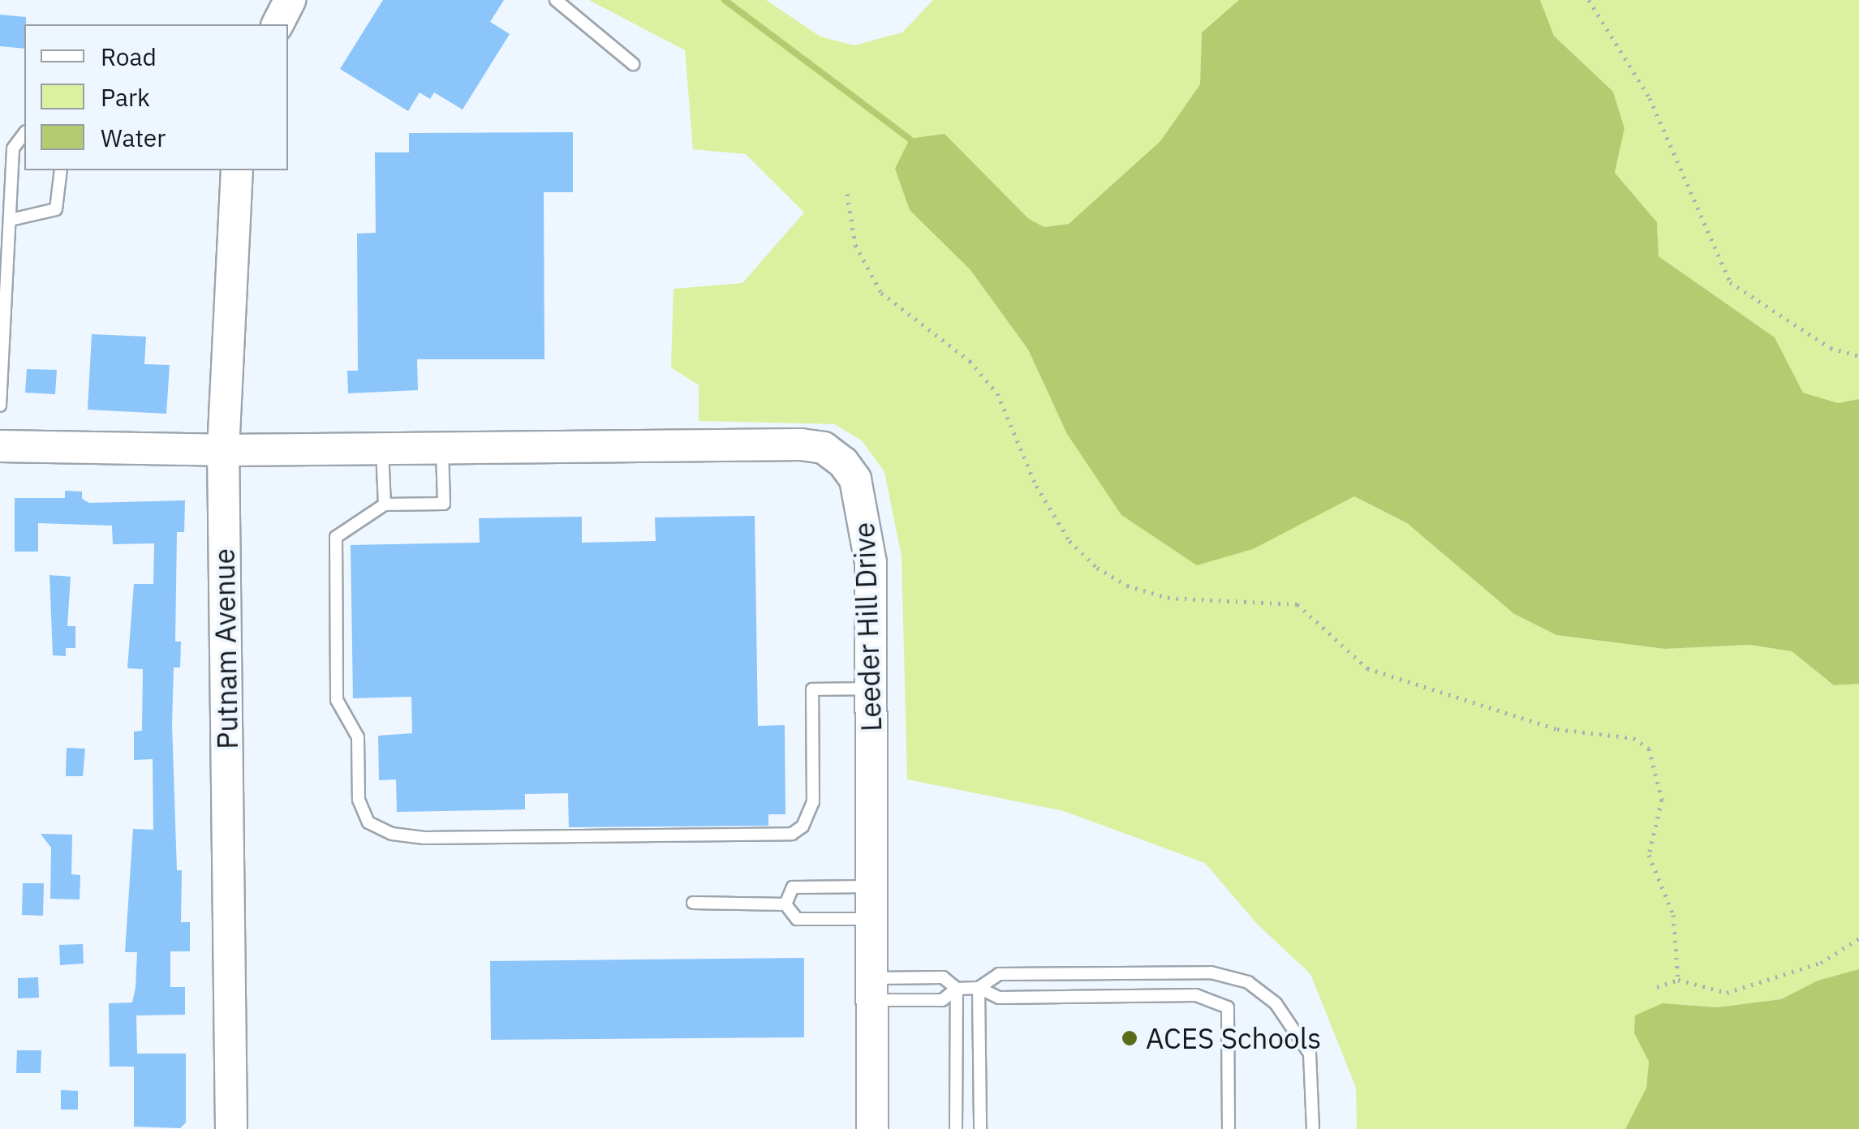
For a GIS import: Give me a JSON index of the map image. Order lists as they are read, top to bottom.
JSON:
{
  "streets": {
    "street": ["Leeder Hill Drive", "Putnam Avenue"]
  },
  "crossings": [
    ["Leeder Hill Drive", "Putnam Avenue"]
  ],
  "places": ["ACES Schools"],
  "legend": ["Road", "Park", "Water"]
}
